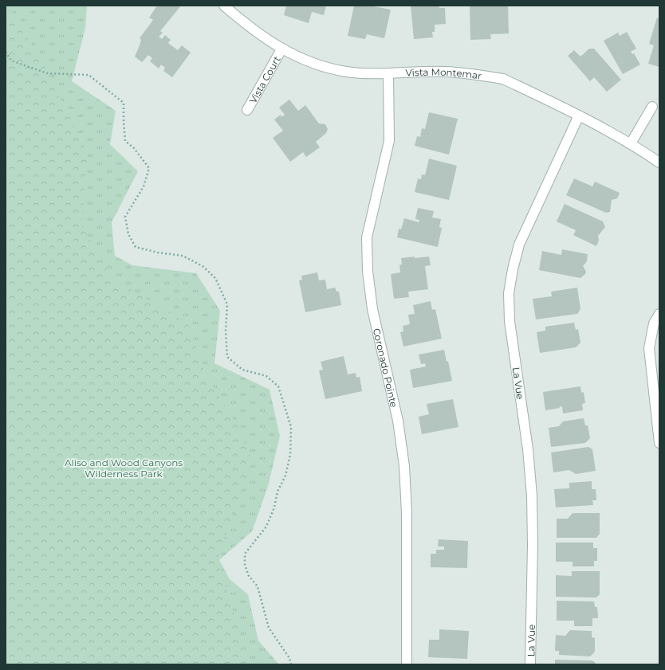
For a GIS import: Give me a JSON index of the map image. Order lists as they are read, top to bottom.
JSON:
{
  "streets": {
    "street": [
      "Vista Montemar",
      "Vista Court",
      "Coronado Pointe",
      "La Vue"
    ]
  },
  "crossings": [
    ["Vista Montemar", "Vista Court"],
    ["Vista Montemar", "Coronado Pointe"],
    ["Vista Montemar", "La Vue"]
  ],
  "parks": ["Aliso and Wood Canyons Wilderness Park"]
}
